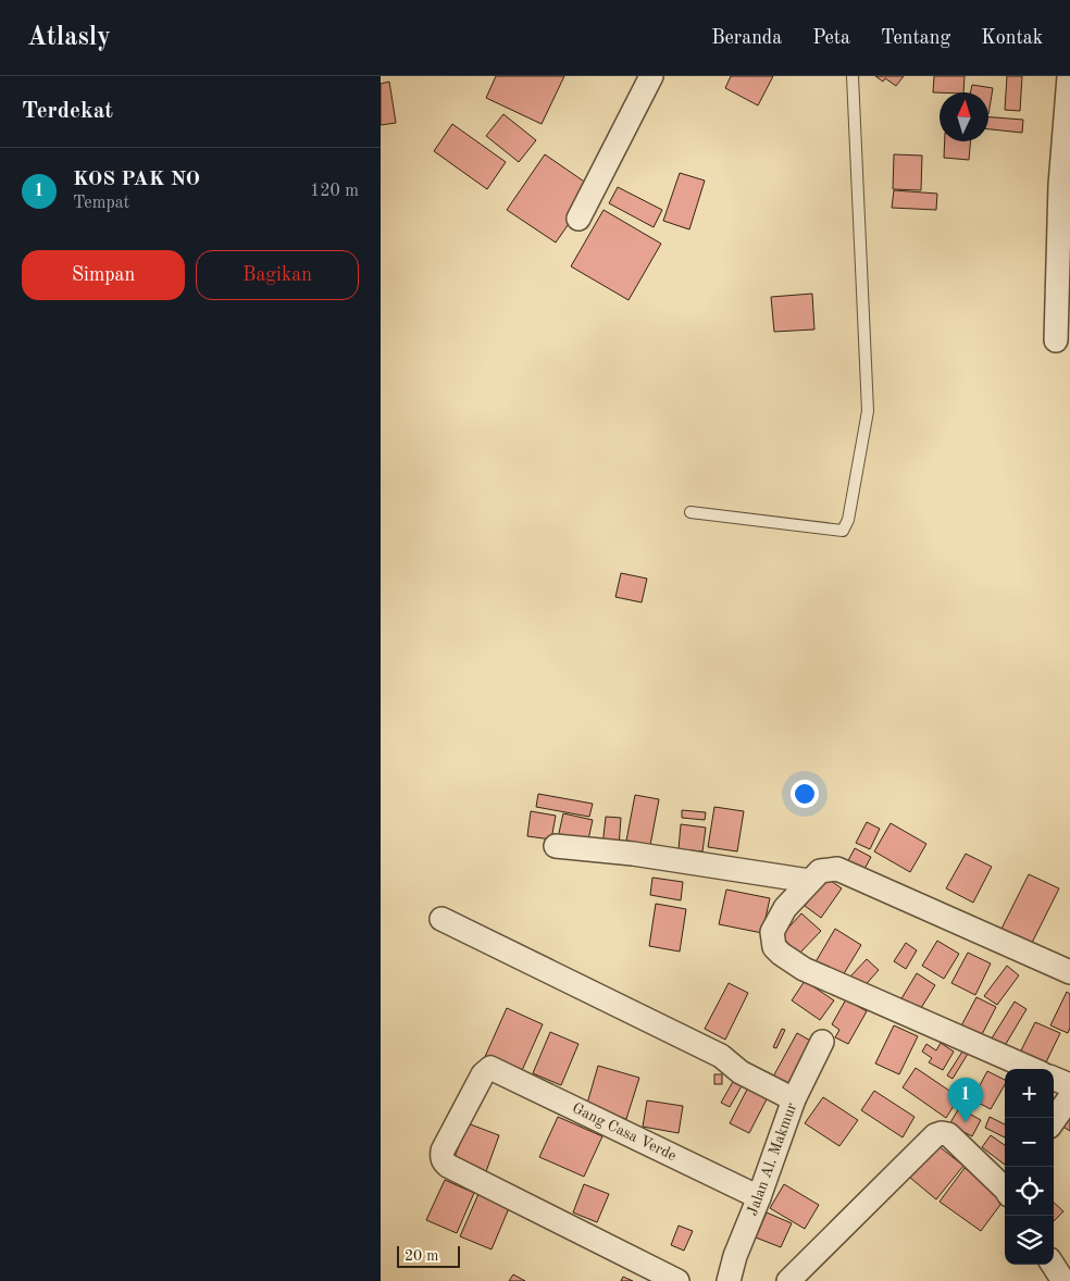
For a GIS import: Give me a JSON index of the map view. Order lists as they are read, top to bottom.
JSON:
{
  "streets": {
    "street": ["Gang Casa Verde", "Jalan Al. Makmur"]
  },
  "crossings": [
    ["Gang Casa Verde", "Jalan Al. Makmur"]
  ],
  "scale_bar": "20 m",
  "north": "top",
  "page": {
    "header": "Atlasly",
    "nav": [
      "Beranda",
      "Peta",
      "Tentang",
      "Kontak"
    ],
    "heading": "Terdekat",
    "list": [
      {
        "mark": "1",
        "name": "KOS PAK NO",
        "note": "Tempat",
        "value": "120 m"
      }
    ],
    "buttons": ["Simpan", "Bagikan"],
    "map_buttons": ["+", "−"],
    "pins": "1",
    "scale": "20 m"
  }
}
